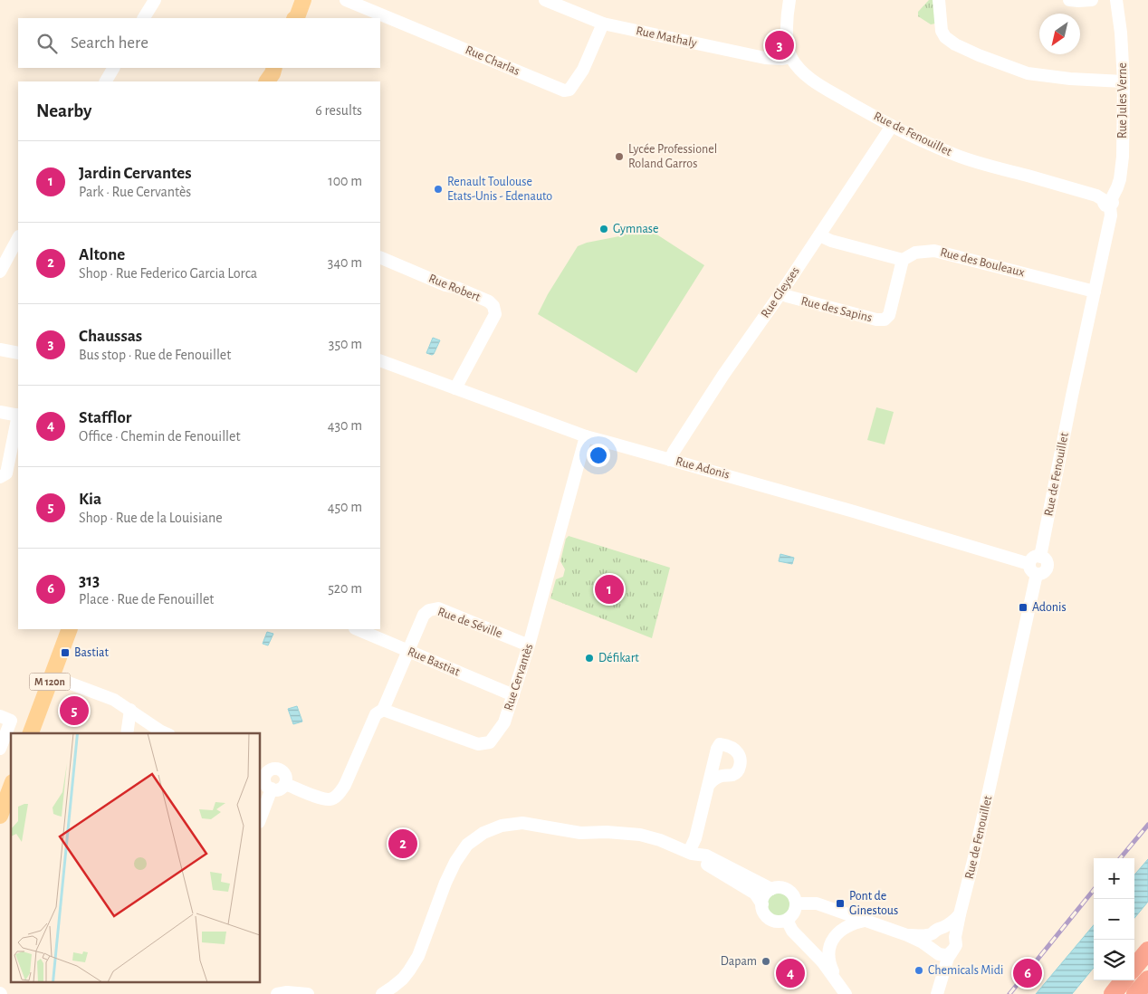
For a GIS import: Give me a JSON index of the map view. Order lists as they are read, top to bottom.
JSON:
{
  "streets": {
    "main road": ["M 120n"],
    "street": [
      "Rue Mathaly",
      "Rue Charlas",
      "Rue Jules Verne",
      "Rue de Fenouillet",
      "Rue des Bouleaux",
      "Rue Robert",
      "Rue Gleyses",
      "Rue des Sapins",
      "Rue Adonis",
      "Rue de Séville",
      "Rue Bastiat",
      "Rue Cervantès"
    ]
  },
  "crossings": [
    ["Rue Mathaly", "Rue Charlas"],
    ["Rue Mathaly", "Rue de Fenouillet"],
    ["Rue Jules Verne", "Rue de Fenouillet"],
    ["Rue de Fenouillet", "Rue des Bouleaux"],
    ["Rue de Fenouillet", "Rue Gleyses"],
    ["Rue de Fenouillet", "Rue Adonis"],
    ["Rue des Bouleaux", "Rue des Sapins"],
    ["Rue Robert", "Rue Adonis"],
    ["Rue Gleyses", "Rue des Sapins"],
    ["Rue Gleyses", "Rue Adonis"],
    ["Rue Adonis", "Rue Cervantès"],
    ["Rue de Séville", "Rue Bastiat"],
    ["Rue de Séville", "Rue Cervantès"],
    ["Rue Bastiat", "Rue Cervantès"]
  ],
  "places": {
    "other": [
      "Lycée Professionel Roland Garros",
      "Renault Toulouse Etats-Unis - Edenauto",
      "Gymnase",
      "Défikart",
      "Dapam",
      "Chemicals Midi"
    ],
    "transit": ["Adonis", "Bastiat", "Pont de Ginestous"]
  },
  "north": "bottom left",
  "page": {
    "search": "Search here",
    "pins": [
      "3",
      "1",
      "5",
      "2",
      "4",
      "6"
    ],
    "heading": ["Nearby", "6 results"],
    "list": [
      {
        "mark": "1",
        "name": "Jardin Cervantes",
        "note": "Park · Rue Cervantès",
        "value": "100 m"
      },
      {
        "mark": "2",
        "name": "Altone",
        "note": "Shop · Rue Federico Garcia Lorca",
        "value": "340 m"
      },
      {
        "mark": "3",
        "name": "Chaussas",
        "note": "Bus stop · Rue de Fenouillet",
        "value": "350 m"
      },
      {
        "mark": "4",
        "name": "Stafflor",
        "note": "Office · Chemin de Fenouillet",
        "value": "430 m"
      },
      {
        "mark": "5",
        "name": "Kia",
        "note": "Shop · Rue de la Louisiane",
        "value": "450 m"
      },
      {
        "mark": "6",
        "name": "313",
        "note": "Place · Rue de Fenouillet",
        "value": "520 m"
      }
    ],
    "map_buttons": ["+", "−"]
  }
}
